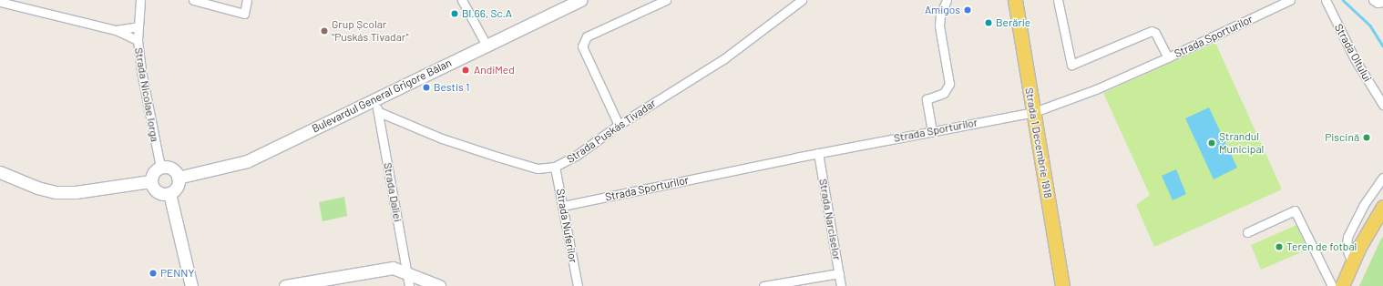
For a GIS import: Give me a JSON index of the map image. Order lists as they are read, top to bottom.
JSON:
{
  "streets": {
    "main road": ["Bulevardul General Grigore Bălan", "Strada 1 Decembrie 1918"],
    "street": [
      "Strada Sporturilor",
      "Strada Oltului",
      "Strada Nicolae Iorga",
      "Strada Puskás Tivadar",
      "Strada Daliei",
      "Strada Narciselor",
      "Strada Nuferilor"
    ]
  },
  "crossings": [
    ["Strada Sporturilor", "Strada 1 Decembrie 1918"],
    ["Strada Sporturilor", "Strada Narciselor"],
    ["Strada Sporturilor", "Strada Nuferilor"],
    ["Strada Nicolae Iorga", "Bulevardul General Grigore Bălan"],
    ["Bulevardul General Grigore Bălan", "Strada Daliei"],
    ["Strada Puskás Tivadar", "Strada Daliei"],
    ["Strada Puskás Tivadar", "Strada Nuferilor"]
  ],
  "places": [
    "Amigos",
    "Bl.66, Sc.A",
    "Berărie",
    "Grup Școlar \"Puskás Tivadar\"",
    "AndiMed",
    "Bestis 1",
    "Piscină",
    "Ștrandul Municipal",
    "Teren de fotbal",
    "PENNY"
  ]
}
